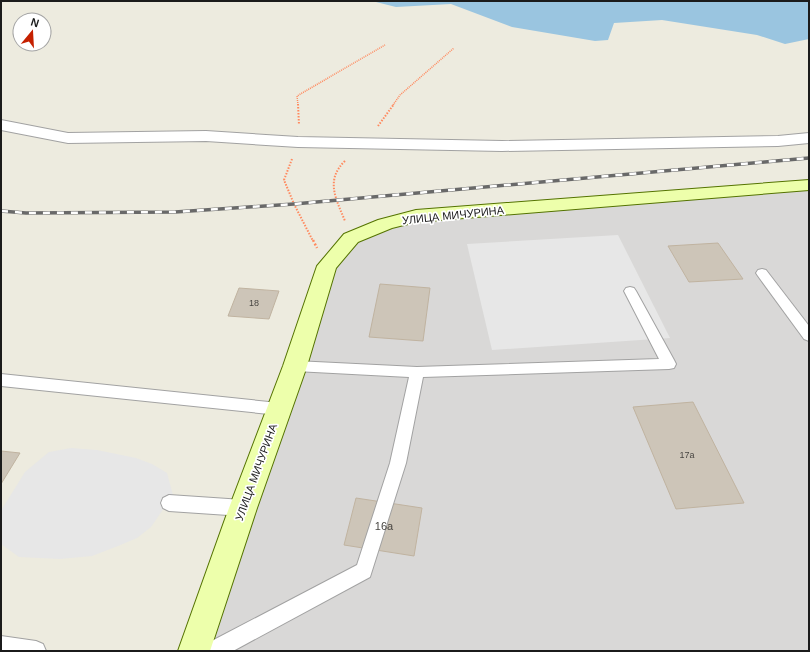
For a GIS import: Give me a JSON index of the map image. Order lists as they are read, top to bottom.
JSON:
{
  "streets": {
    "main road": ["УЛИЦА МИЧУРИНА"]
  },
  "house_numbers": ["18", "17а", "16а"],
  "north": "top"
}
